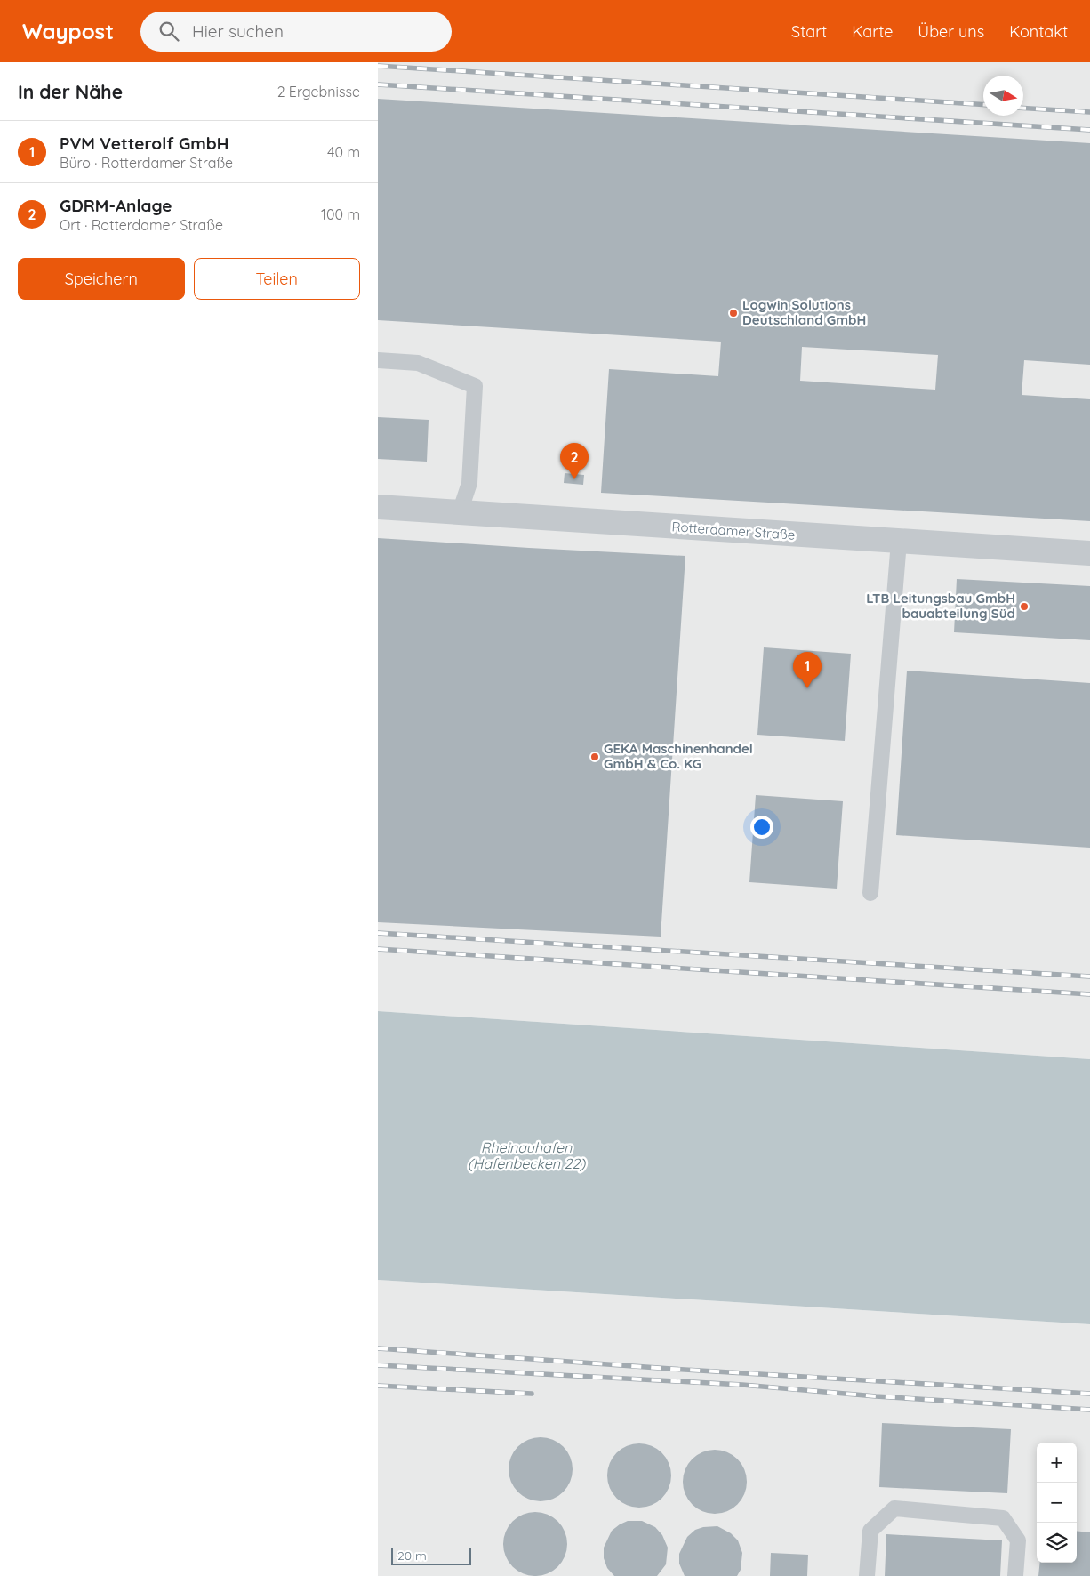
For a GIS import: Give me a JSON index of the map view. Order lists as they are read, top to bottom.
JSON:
{
  "streets": {
    "street": ["Rotterdamer Straße"]
  },
  "water": ["Rheinauhafen (Hafenbecken 22)"],
  "places": ["Logwin Solutions Deutschland GmbH", "LTB Leitungsbau GmbH bauabteilung Süd", "GEKA Maschinenhandel GmbH & Co. KG"],
  "scale_bar": "20 m",
  "north": "right",
  "page": {
    "header": "Waypost",
    "search": "Hier suchen",
    "nav": [
      "Start",
      "Karte",
      "Über uns",
      "Kontakt"
    ],
    "heading": ["In der Nähe", "2 Ergebnisse"],
    "list": [
      {
        "mark": "1",
        "name": "PVM Vetterolf GmbH",
        "note": "Büro · Rotterdamer Straße",
        "value": "40 m"
      },
      {
        "mark": "2",
        "name": "GDRM-Anlage",
        "note": "Ort · Rotterdamer Straße",
        "value": "100 m"
      }
    ],
    "buttons": ["Speichern", "Teilen"],
    "pins": ["2", "1"],
    "map_buttons": ["+", "−"],
    "scale": "20 m"
  }
}
